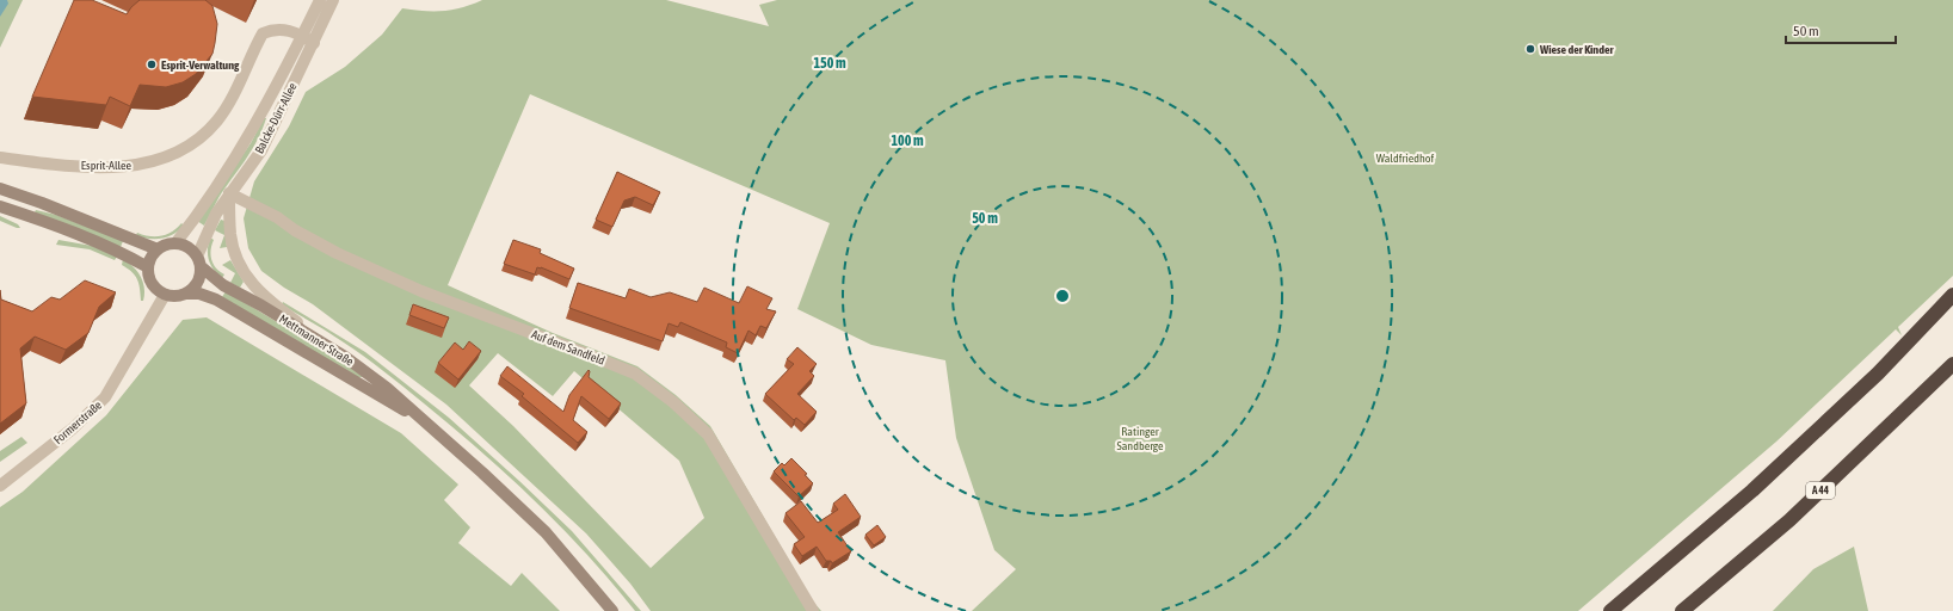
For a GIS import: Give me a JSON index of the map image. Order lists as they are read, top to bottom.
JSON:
{
  "streets": {
    "highway": ["A 44"],
    "main road": ["Mettmanner Straße"],
    "street": [
      "Balcke-Dürr-Allee",
      "Esprit-Allee",
      "Auf dem Sandfeld",
      "Formerstraße"
    ]
  },
  "crossings": [
    ["Balcke-Dürr-Allee", "Esprit-Allee"],
    ["Balcke-Dürr-Allee", "Mettmanner Straße"],
    ["Balcke-Dürr-Allee", "Auf dem Sandfeld"],
    ["Balcke-Dürr-Allee", "Formerstraße"],
    ["Mettmanner Straße", "Formerstraße"]
  ],
  "parks": ["Waldfriedhof", "Ratinger Sandberge"],
  "places": ["Wiese der Kinder", "Esprit-Verwaltung"],
  "scale_bar": "50 m",
  "rings": ["150 m", "100 m", "50 m"]
}
